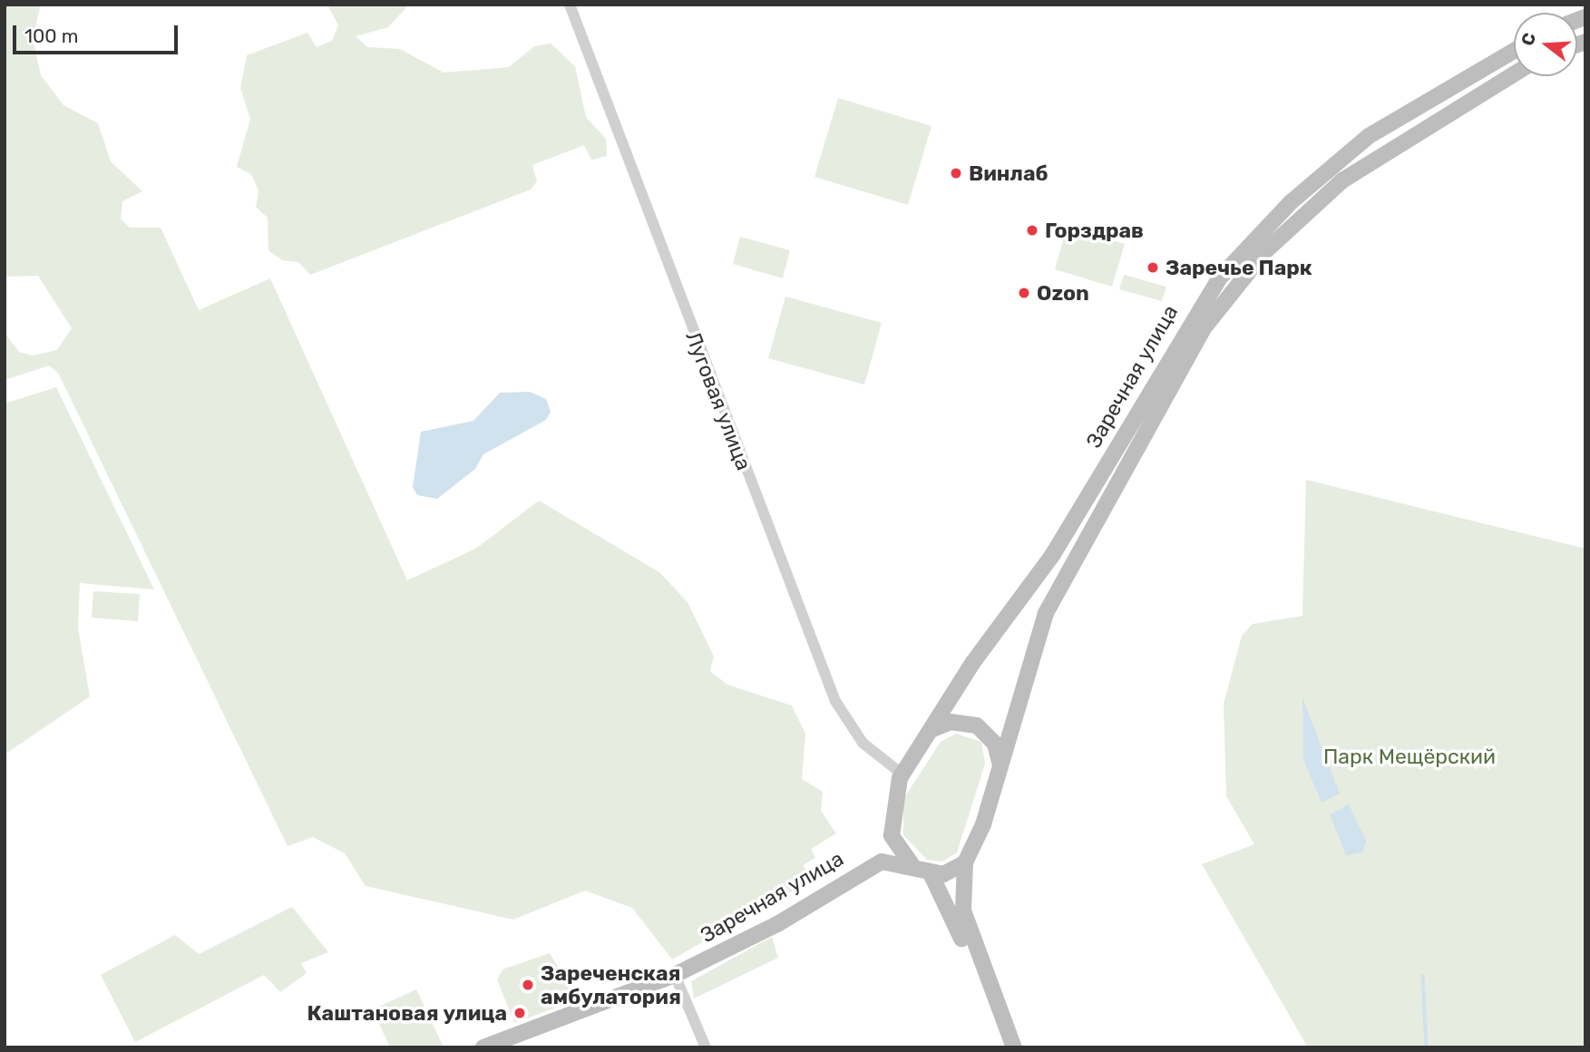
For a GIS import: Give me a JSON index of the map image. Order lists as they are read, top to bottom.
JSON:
{
  "streets": {
    "street": ["Заречная улица", "Луговая улица"]
  },
  "crossings": [
    ["Заречная улица", "Луговая улица"]
  ],
  "parks": ["Парк Мещёрский"],
  "places": [
    "Винлаб",
    "Горздрав",
    "Заречье Парк",
    "Ozon",
    "Зареченская амбулатория",
    "Каштановая улица"
  ],
  "scale_bar": "100 m",
  "north": "left"
}
